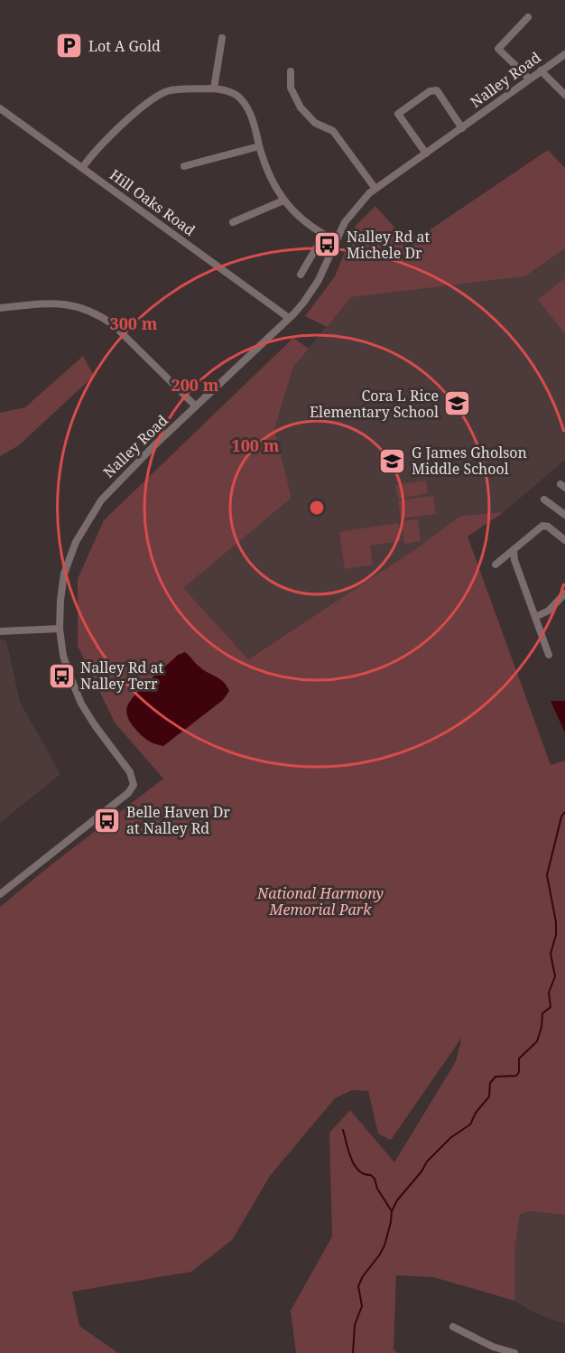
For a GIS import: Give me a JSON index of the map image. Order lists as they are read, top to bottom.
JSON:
{
  "streets": {
    "street": ["Nalley Road", "Hill Oaks Road"]
  },
  "crossings": [
    ["Nalley Road", "Hill Oaks Road"]
  ],
  "parks": ["National Harmony Memorial Park"],
  "places": {
    "parking": ["Lot A Gold"],
    "bus stop": ["Nalley Rd at Michele Dr", "Nalley Rd at Nalley Terr", "Belle Haven Dr at Nalley Rd"],
    "school or university": ["Cora L Rice Elementary School", "G James Gholson Middle School"]
  },
  "rings": ["300 m", "200 m", "100 m"]
}
